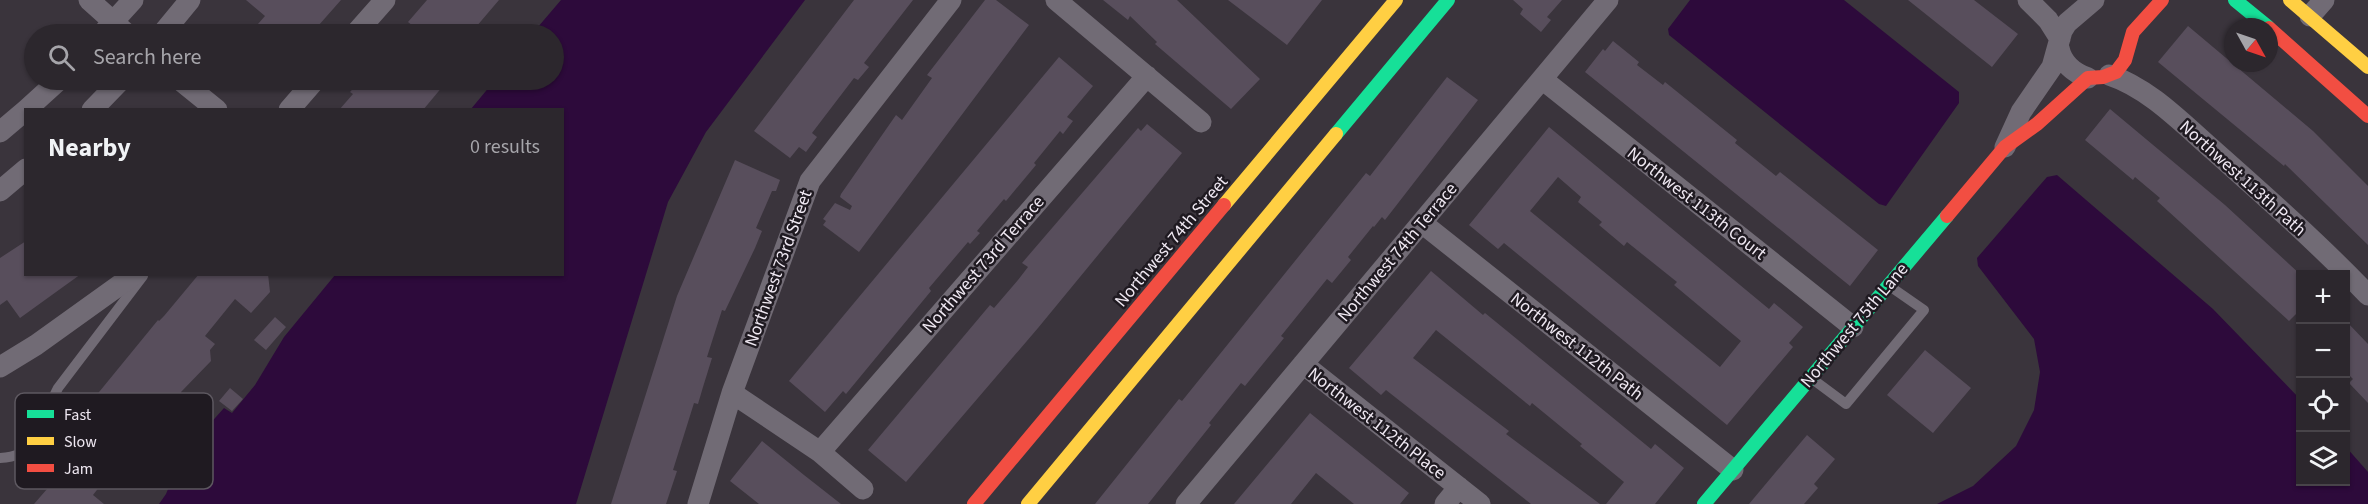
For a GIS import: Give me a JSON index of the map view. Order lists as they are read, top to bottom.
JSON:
{
  "streets": {
    "main road": ["Northwest 74th Street", "Northwest 75th Lane"],
    "street": [
      "Northwest 113th Path",
      "Northwest 113th Court",
      "Northwest 74th Terrace",
      "Northwest 73rd Terrace",
      "Northwest 73rd Street",
      "Northwest 112th Path",
      "Northwest 112th Place"
    ]
  },
  "crossings": [
    ["Northwest 113th Path", "Northwest 75th Lane"],
    ["Northwest 113th Court", "Northwest 74th Terrace"],
    ["Northwest 113th Court", "Northwest 75th Lane"],
    ["Northwest 74th Terrace", "Northwest 112th Path"],
    ["Northwest 74th Terrace", "Northwest 112th Place"],
    ["Northwest 75th Lane", "Northwest 112th Path"]
  ],
  "legend": ["Fast", "Slow", "Jam"],
  "north": "bottom right",
  "page": {
    "search": "Search here",
    "heading": ["Nearby", "0 results"],
    "map_buttons": ["+", "−"]
  }
}
